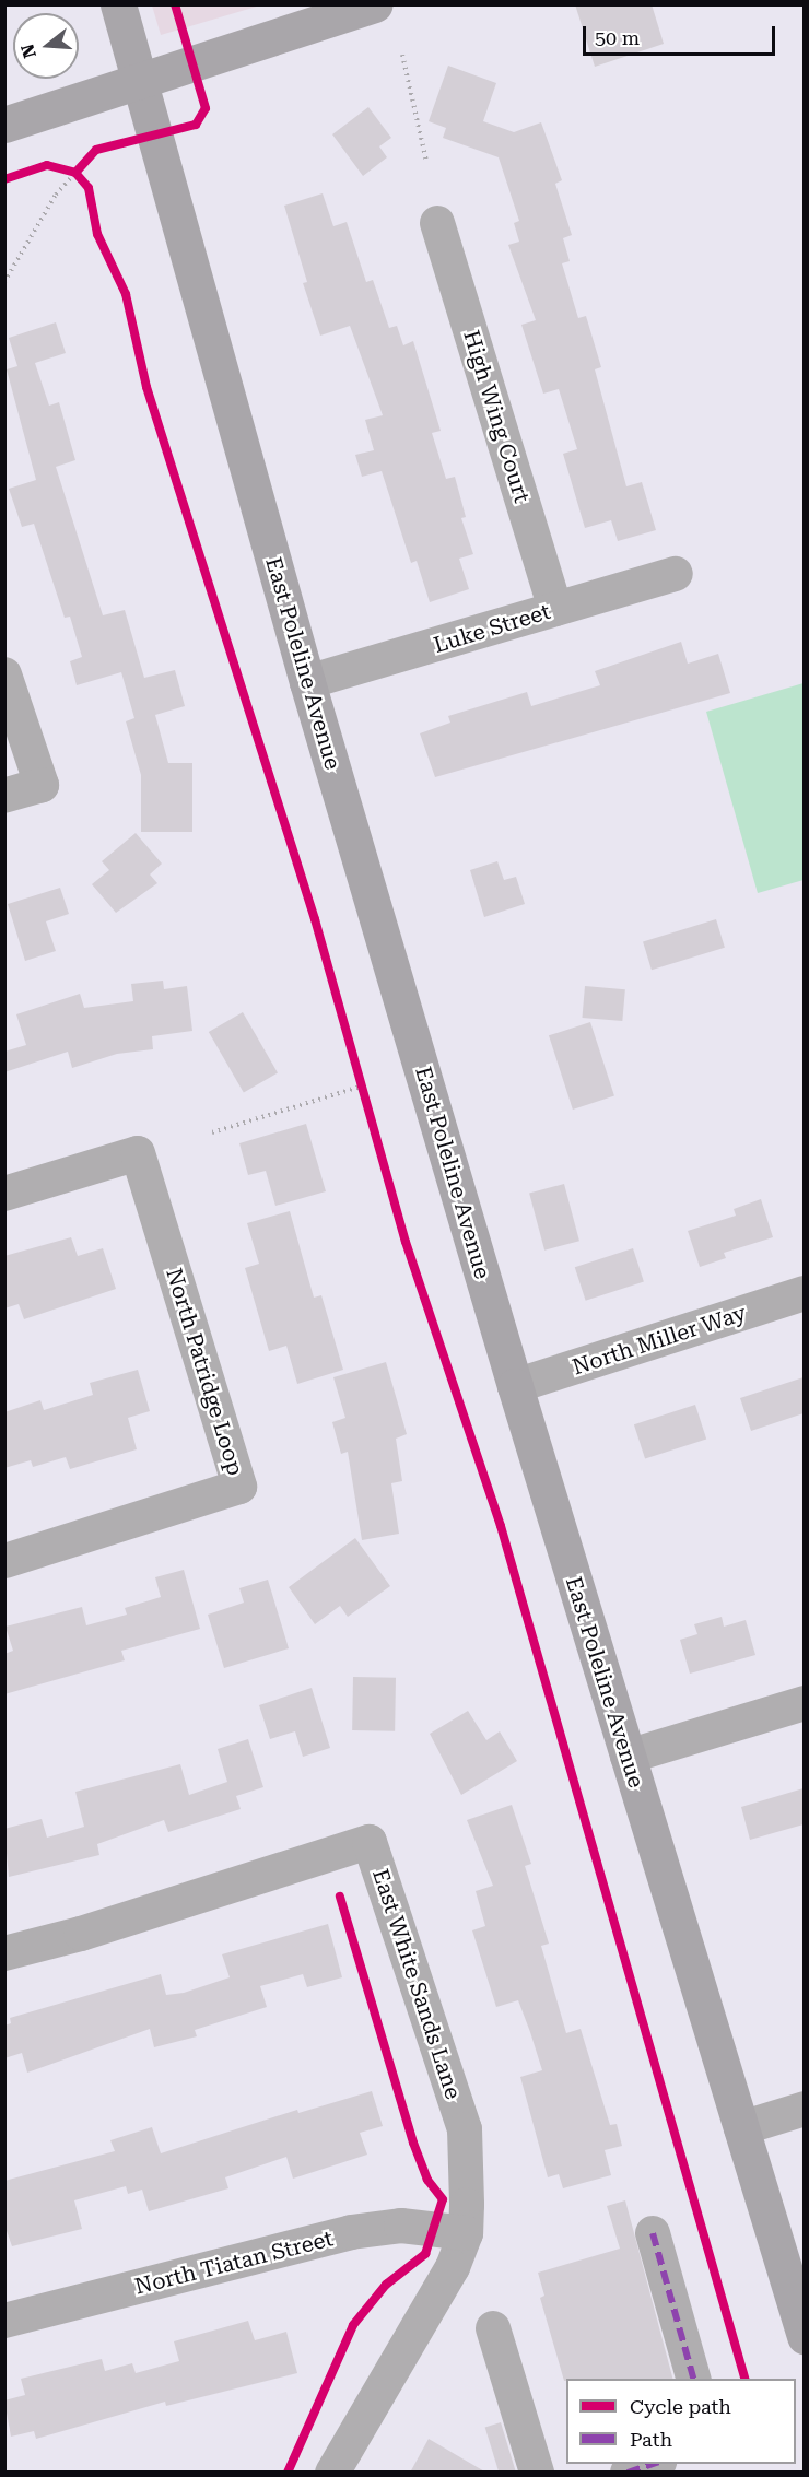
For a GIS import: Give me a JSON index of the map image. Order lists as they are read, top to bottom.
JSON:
{
  "streets": {
    "main road": ["East Poleline Avenue"],
    "street": [
      "High Wing Court",
      "Luke Street",
      "North Miller Way",
      "North Patridge Loop",
      "East White Sands Lane",
      "North Tiatan Street"
    ]
  },
  "crossings": [
    ["High Wing Court", "Luke Street"],
    ["Luke Street", "East Poleline Avenue"],
    ["East Poleline Avenue", "North Miller Way"],
    ["East White Sands Lane", "North Tiatan Street"]
  ],
  "legend": ["Cycle path", "Path"],
  "scale_bar": "50 m",
  "north": "left"
}
